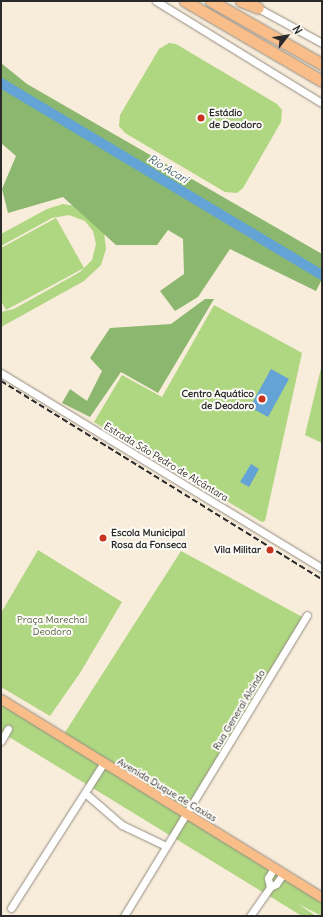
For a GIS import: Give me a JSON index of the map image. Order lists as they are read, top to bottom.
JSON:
{
  "streets": {
    "main road": ["Avenida Duque de Caxias"],
    "street": ["Estrada São Pedro de Alcântara", "Rua General Alcindo"]
  },
  "crossings": [
    ["Rua General Alcindo", "Avenida Duque de Caxias"]
  ],
  "water": ["Rio Acari"],
  "parks": ["Praça Marechal Deodoro"],
  "places": [
    "Estádio de Deodoro",
    "Centro Aquático de Deodoro",
    "Escola Municipal Rosa da Fonseca",
    "Vila Militar"
  ],
  "north": "top right"
}
